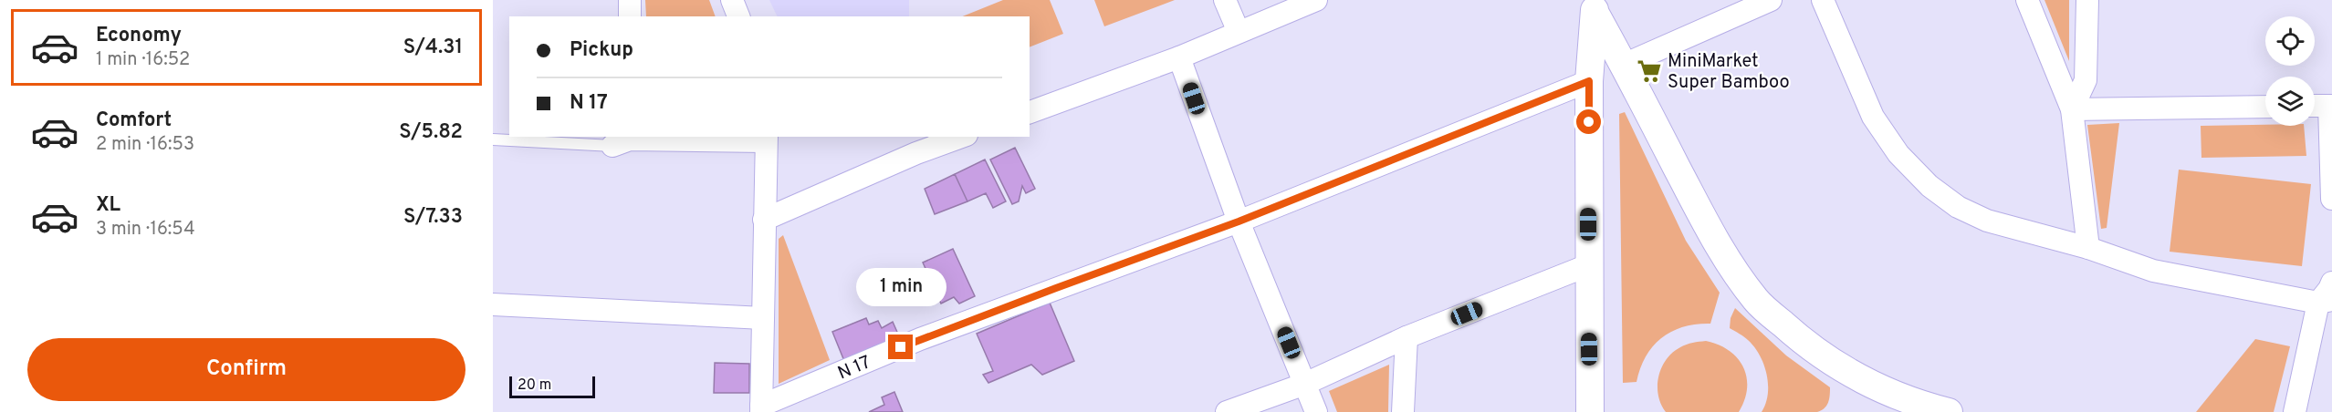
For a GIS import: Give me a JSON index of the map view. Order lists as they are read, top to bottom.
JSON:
{
  "streets": {
    "street": ["N 17"]
  },
  "places": {
    "supermarket": ["MiniMarket Super Bamboo"]
  },
  "scale_bar": "20 m",
  "page": {
    "list": [
      {
        "name": "Economy",
        "note": "1 min · 16:52",
        "value": "S/4.31"
      },
      {
        "name": "Comfort",
        "note": "2 min · 16:53",
        "value": "S/5.82"
      },
      {
        "name": "XL",
        "note": "3 min · 16:54",
        "value": "S/7.33"
      }
    ],
    "banner": ["Pickup", "N 17"],
    "bubble": "1 min",
    "buttons": "Confirm",
    "scale": "20 m"
  }
}
